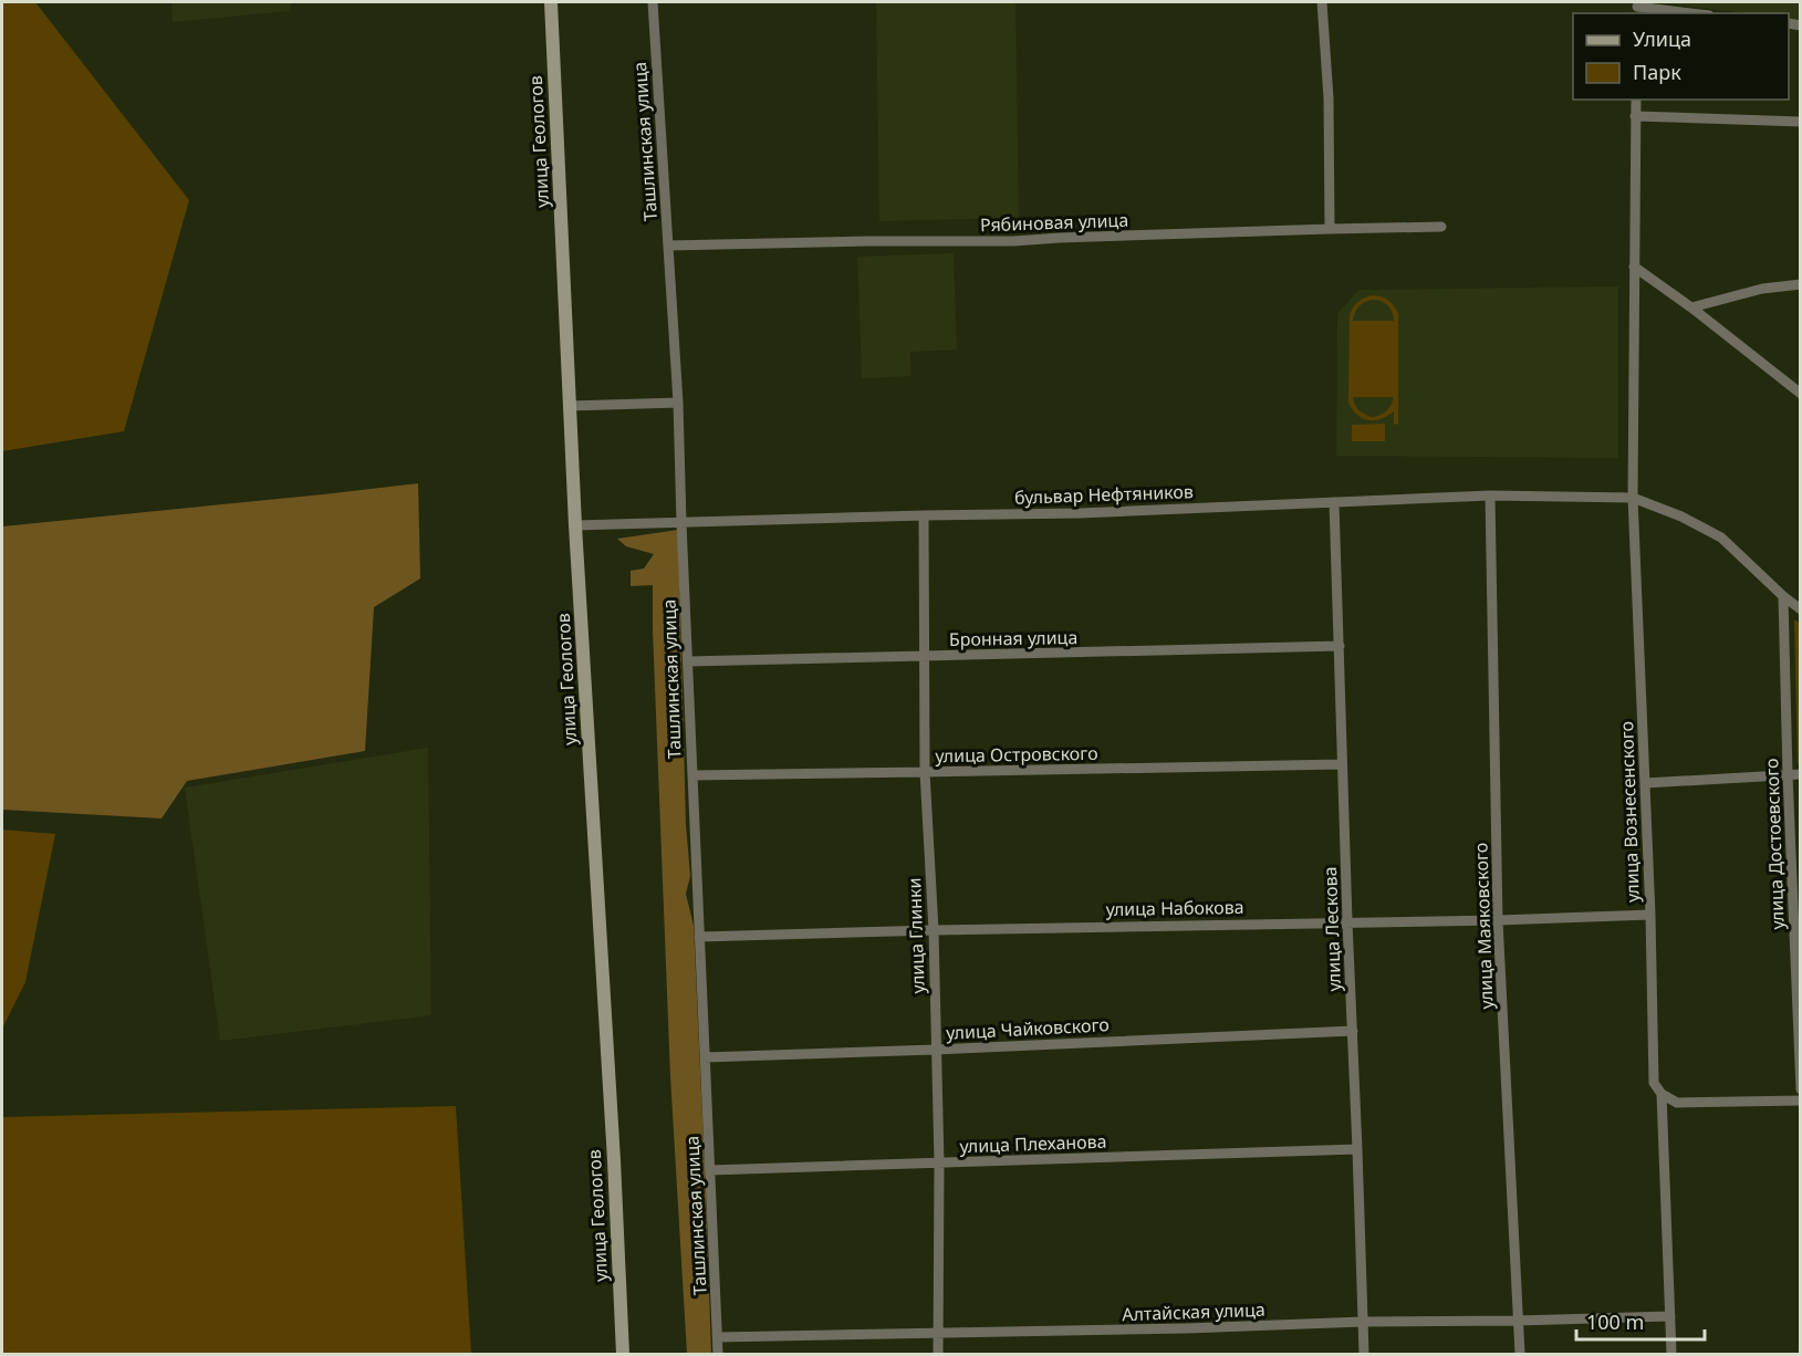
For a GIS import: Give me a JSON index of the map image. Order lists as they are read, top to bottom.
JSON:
{
  "streets": {
    "main road": ["улица Геологов"],
    "street": [
      "Ташлинская улица",
      "Рябиновая улица",
      "бульвар Нефтяников",
      "Бронная улица",
      "улица Островского",
      "улица Вознесенского",
      "улица Достоевского",
      "улица Набокова",
      "улица Маяковского",
      "улица Лескова",
      "улица Глинки",
      "улица Чайковского",
      "улица Плеханова",
      "Алтайская улица"
    ]
  },
  "crossings": [
    ["улица Геологов", "бульвар Нефтяников"],
    ["Ташлинская улица", "Рябиновая улица"],
    ["Ташлинская улица", "бульвар Нефтяников"],
    ["Ташлинская улица", "Бронная улица"],
    ["Ташлинская улица", "улица Островского"],
    ["Ташлинская улица", "улица Набокова"],
    ["Ташлинская улица", "улица Чайковского"],
    ["Ташлинская улица", "улица Плеханова"],
    ["Ташлинская улица", "Алтайская улица"],
    ["бульвар Нефтяников", "улица Вознесенского"],
    ["бульвар Нефтяников", "улица Маяковского"],
    ["бульвар Нефтяников", "улица Лескова"],
    ["бульвар Нефтяников", "улица Глинки"],
    ["Бронная улица", "улица Лескова"],
    ["Бронная улица", "улица Глинки"],
    ["улица Островского", "улица Лескова"],
    ["улица Островского", "улица Глинки"],
    ["улица Вознесенского", "улица Набокова"],
    ["улица Вознесенского", "Алтайская улица"],
    ["улица Набокова", "улица Маяковского"],
    ["улица Набокова", "улица Лескова"],
    ["улица Набокова", "улица Глинки"],
    ["улица Маяковского", "Алтайская улица"],
    ["улица Лескова", "улица Чайковского"],
    ["улица Лескова", "улица Плеханова"],
    ["улица Лескова", "Алтайская улица"],
    ["улица Глинки", "улица Чайковского"],
    ["улица Глинки", "улица Плеханова"],
    ["улица Глинки", "Алтайская улица"]
  ],
  "legend": ["Улица", "Парк"],
  "scale_bar": "100 m"
}
